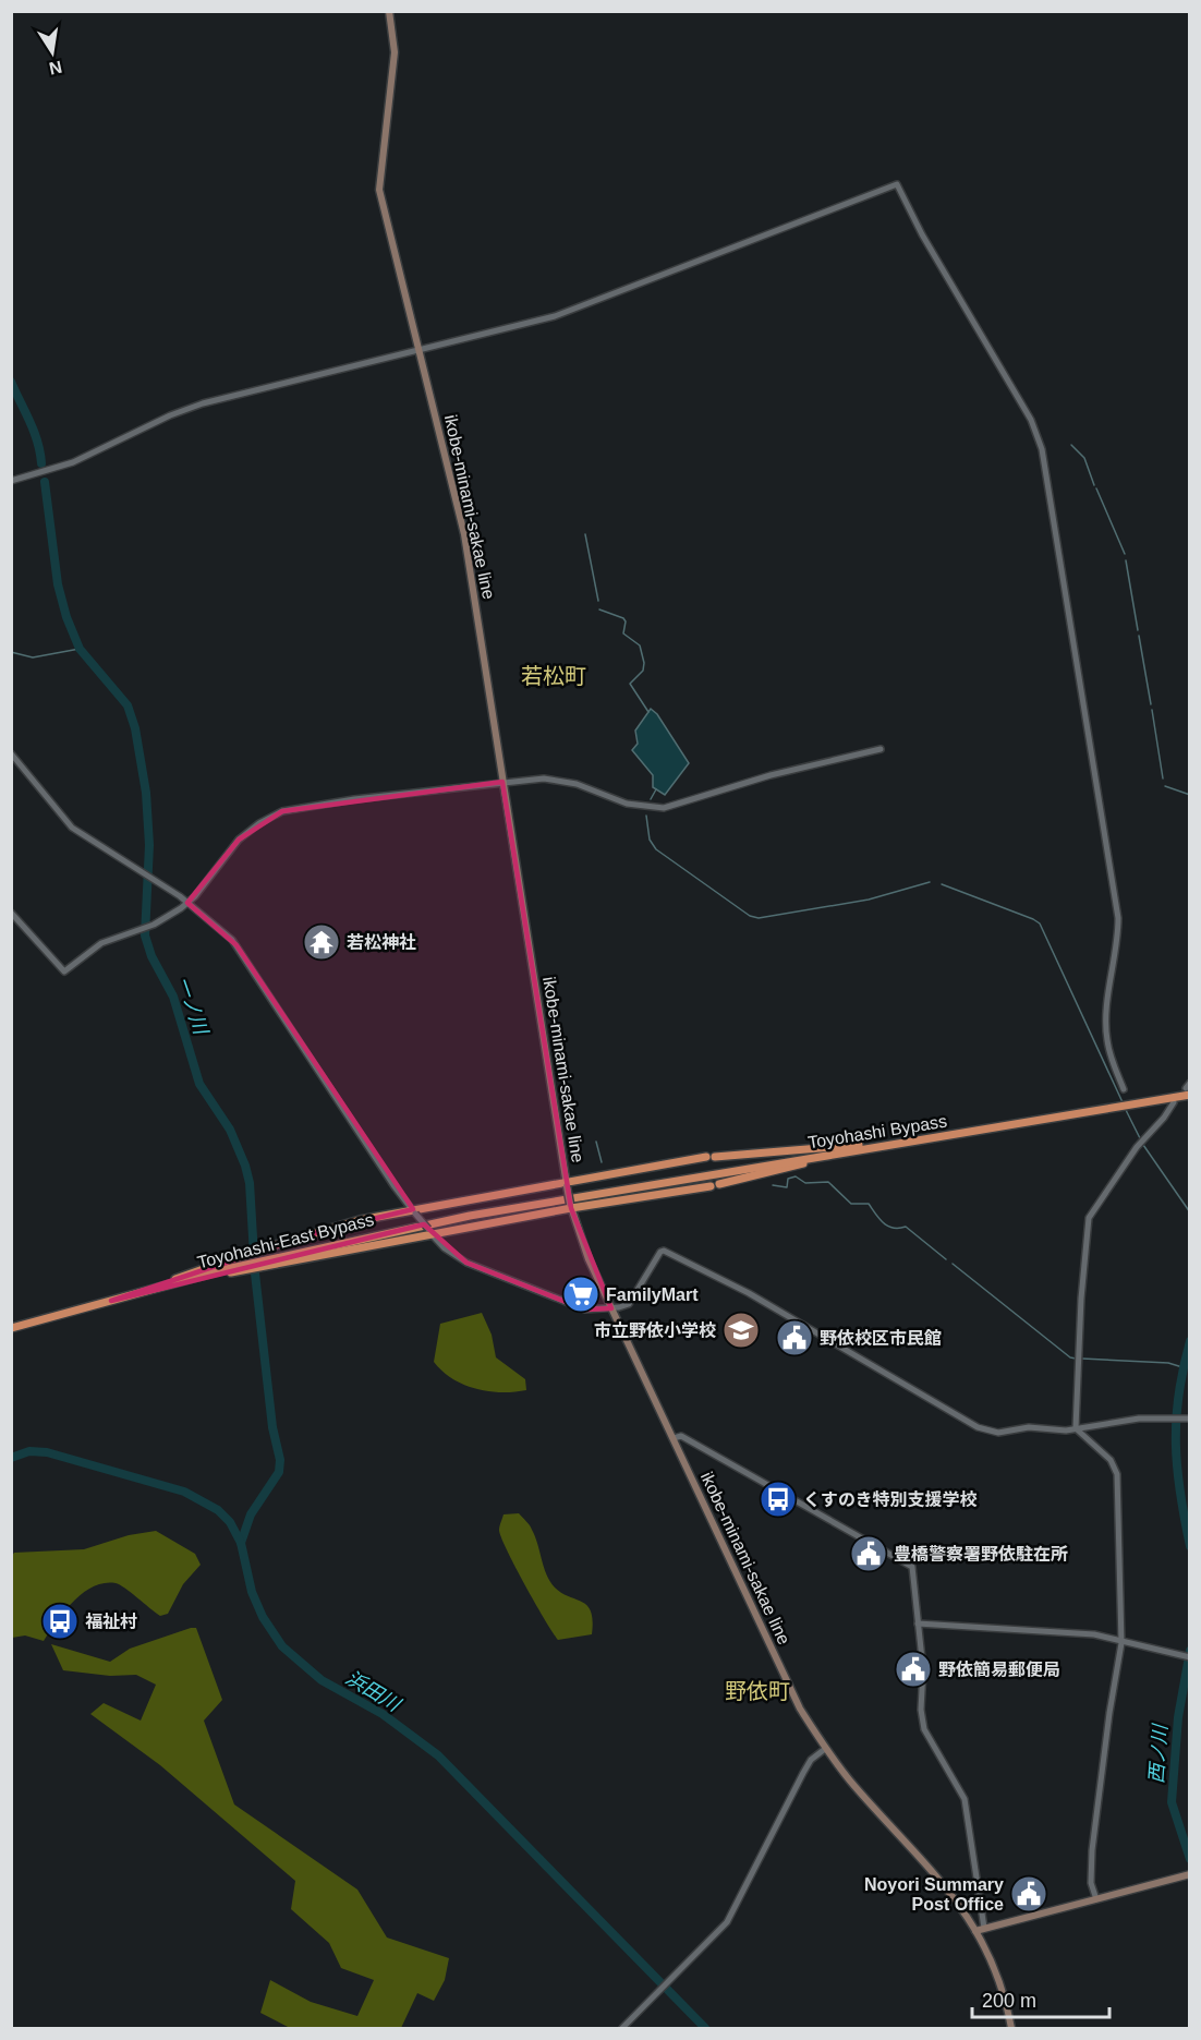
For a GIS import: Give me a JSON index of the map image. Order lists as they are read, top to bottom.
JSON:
{
  "streets": {
    "highway": ["Toyohashi Bypass", "Toyohashi-East Bypass"],
    "main road": ["ikobe-minami-sakae line"]
  },
  "crossings": [
    ["ikobe-minami-sakae line", "Toyohashi Bypass"],
    ["ikobe-minami-sakae line", "Toyohashi-East Bypass"],
    ["Toyohashi Bypass", "Toyohashi-East Bypass"]
  ],
  "districts": ["若松町", "野依町"],
  "water": ["一ノ川", "浜田川", "西ノ川"],
  "places": {
    "temple": ["若松神社"],
    "supermarket": ["FamilyMart"],
    "school or university": ["市立野依小学校"],
    "public building": [
      "野依校区市民館",
      "豊橋警察署野依駐在所",
      "野依簡易郵便局",
      "Noyori Summary Post Office"
    ],
    "bus stop": ["くすのき特別支援学校", "福祉村"]
  },
  "scale_bar": "200 m",
  "north": "bottom"
}
